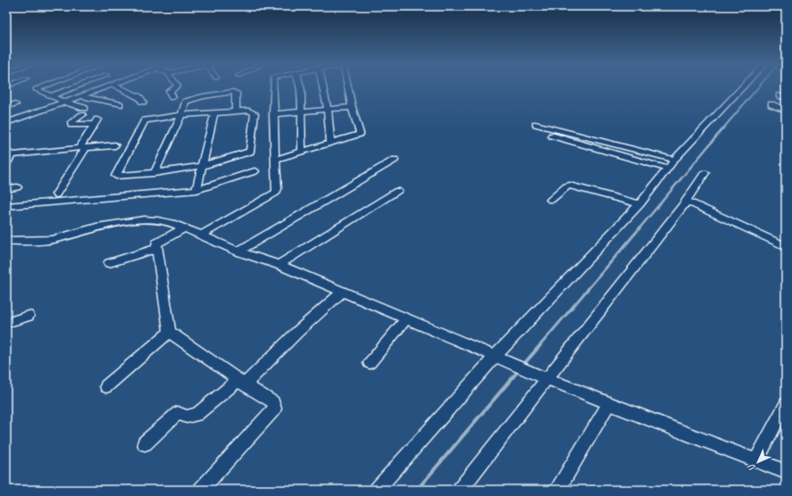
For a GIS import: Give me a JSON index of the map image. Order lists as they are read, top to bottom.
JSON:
{
  "north": "bottom left"
}
